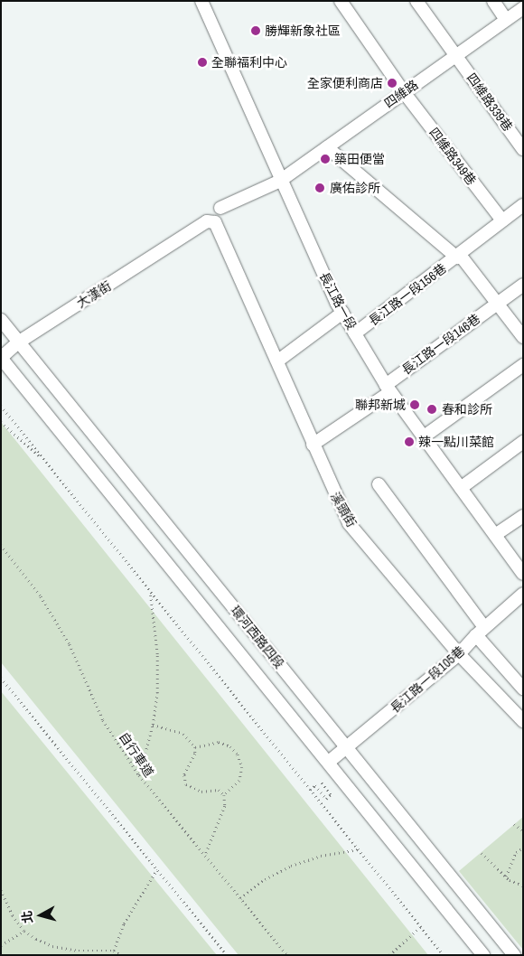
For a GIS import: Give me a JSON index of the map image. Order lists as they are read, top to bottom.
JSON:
{
  "streets": {
    "street": [
      "四維路",
      "四維路339巷",
      "四維路349巷",
      "大漢街",
      "長江路一段156巷",
      "長江路一段",
      "長江路一段146巷",
      "溪頭街",
      "環河西路四段",
      "長江路一段105巷"
    ],
    "path": ["自行車道"]
  },
  "crossings": [
    ["四維路", "四維路339巷"],
    ["四維路", "四維路349巷"],
    ["四維路", "長江路一段"],
    ["四維路349巷", "長江路一段156巷"],
    ["大漢街", "溪頭街"],
    ["大漢街", "環河西路四段"],
    ["長江路一段156巷", "長江路一段"],
    ["長江路一段", "長江路一段146巷"],
    ["長江路一段146巷", "溪頭街"],
    ["溪頭街", "長江路一段105巷"],
    ["環河西路四段", "長江路一段105巷"]
  ],
  "places": [
    "勝輝新象社區",
    "全聯福利中心",
    "全家便利商店",
    "築田便當",
    "廣佑診所",
    "聯邦新城",
    "春和診所",
    "辣一點川菜館"
  ],
  "north": "left"
}
